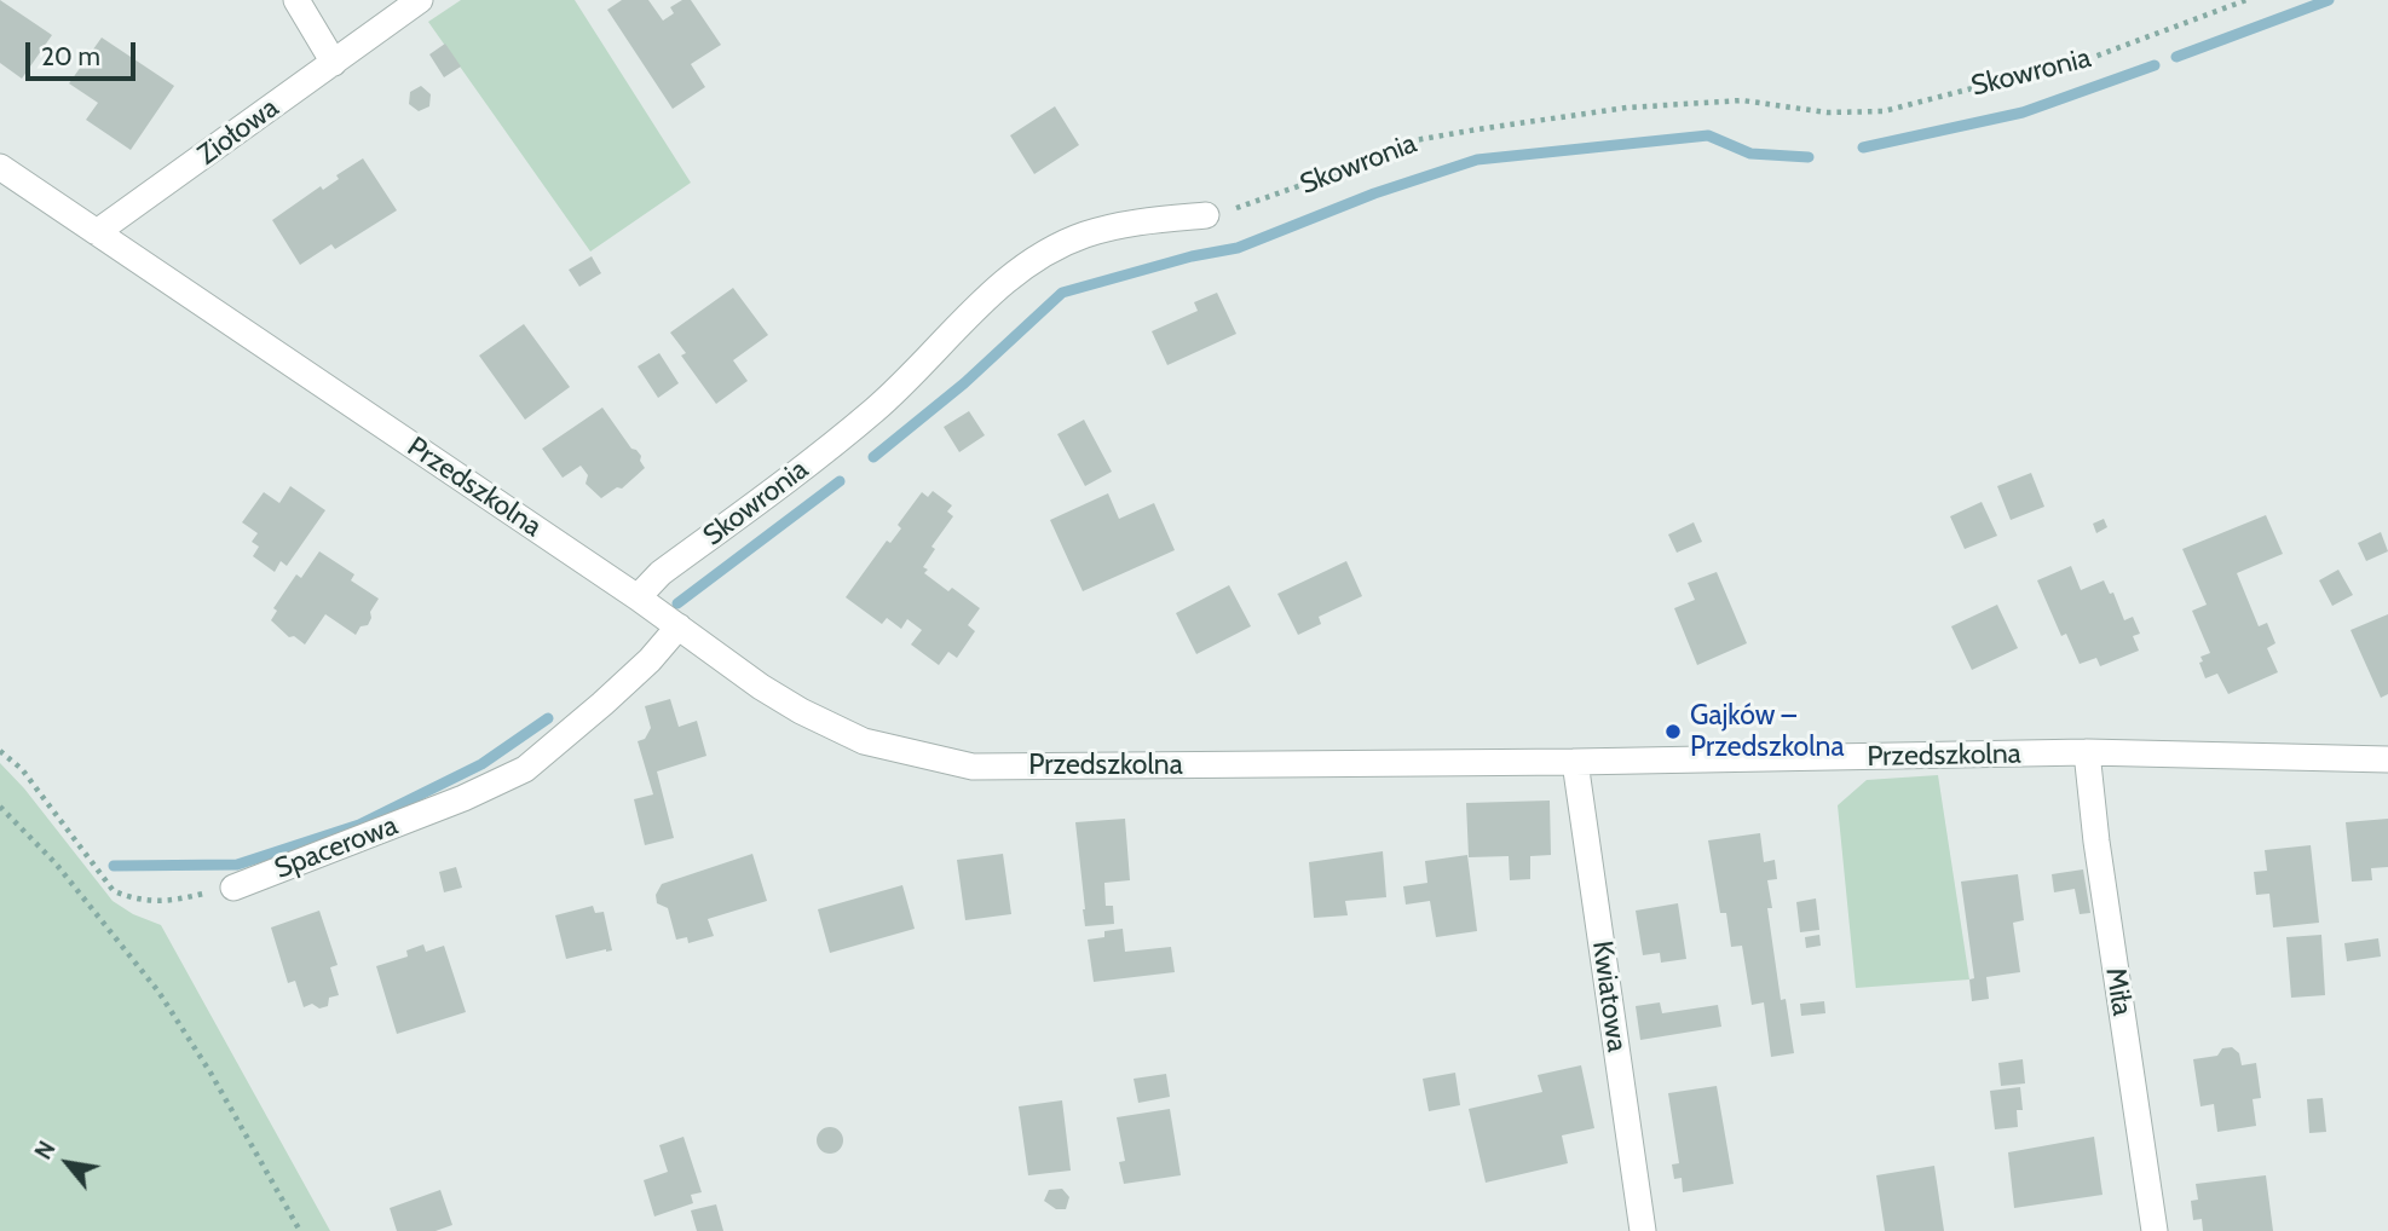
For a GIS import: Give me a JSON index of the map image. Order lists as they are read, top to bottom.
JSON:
{
  "streets": {
    "street": [
      "Skowronia",
      "Ziołowa",
      "Przedszkolna",
      "Spacerowa",
      "Miła",
      "Kwiatowa"
    ]
  },
  "crossings": [
    ["Skowronia", "Przedszkolna"],
    ["Ziołowa", "Przedszkolna"],
    ["Przedszkolna", "Spacerowa"],
    ["Przedszkolna", "Miła"],
    ["Przedszkolna", "Kwiatowa"]
  ],
  "places": ["Gajków – Przedszkolna"],
  "scale_bar": "20 m",
  "north": "top left"
}
